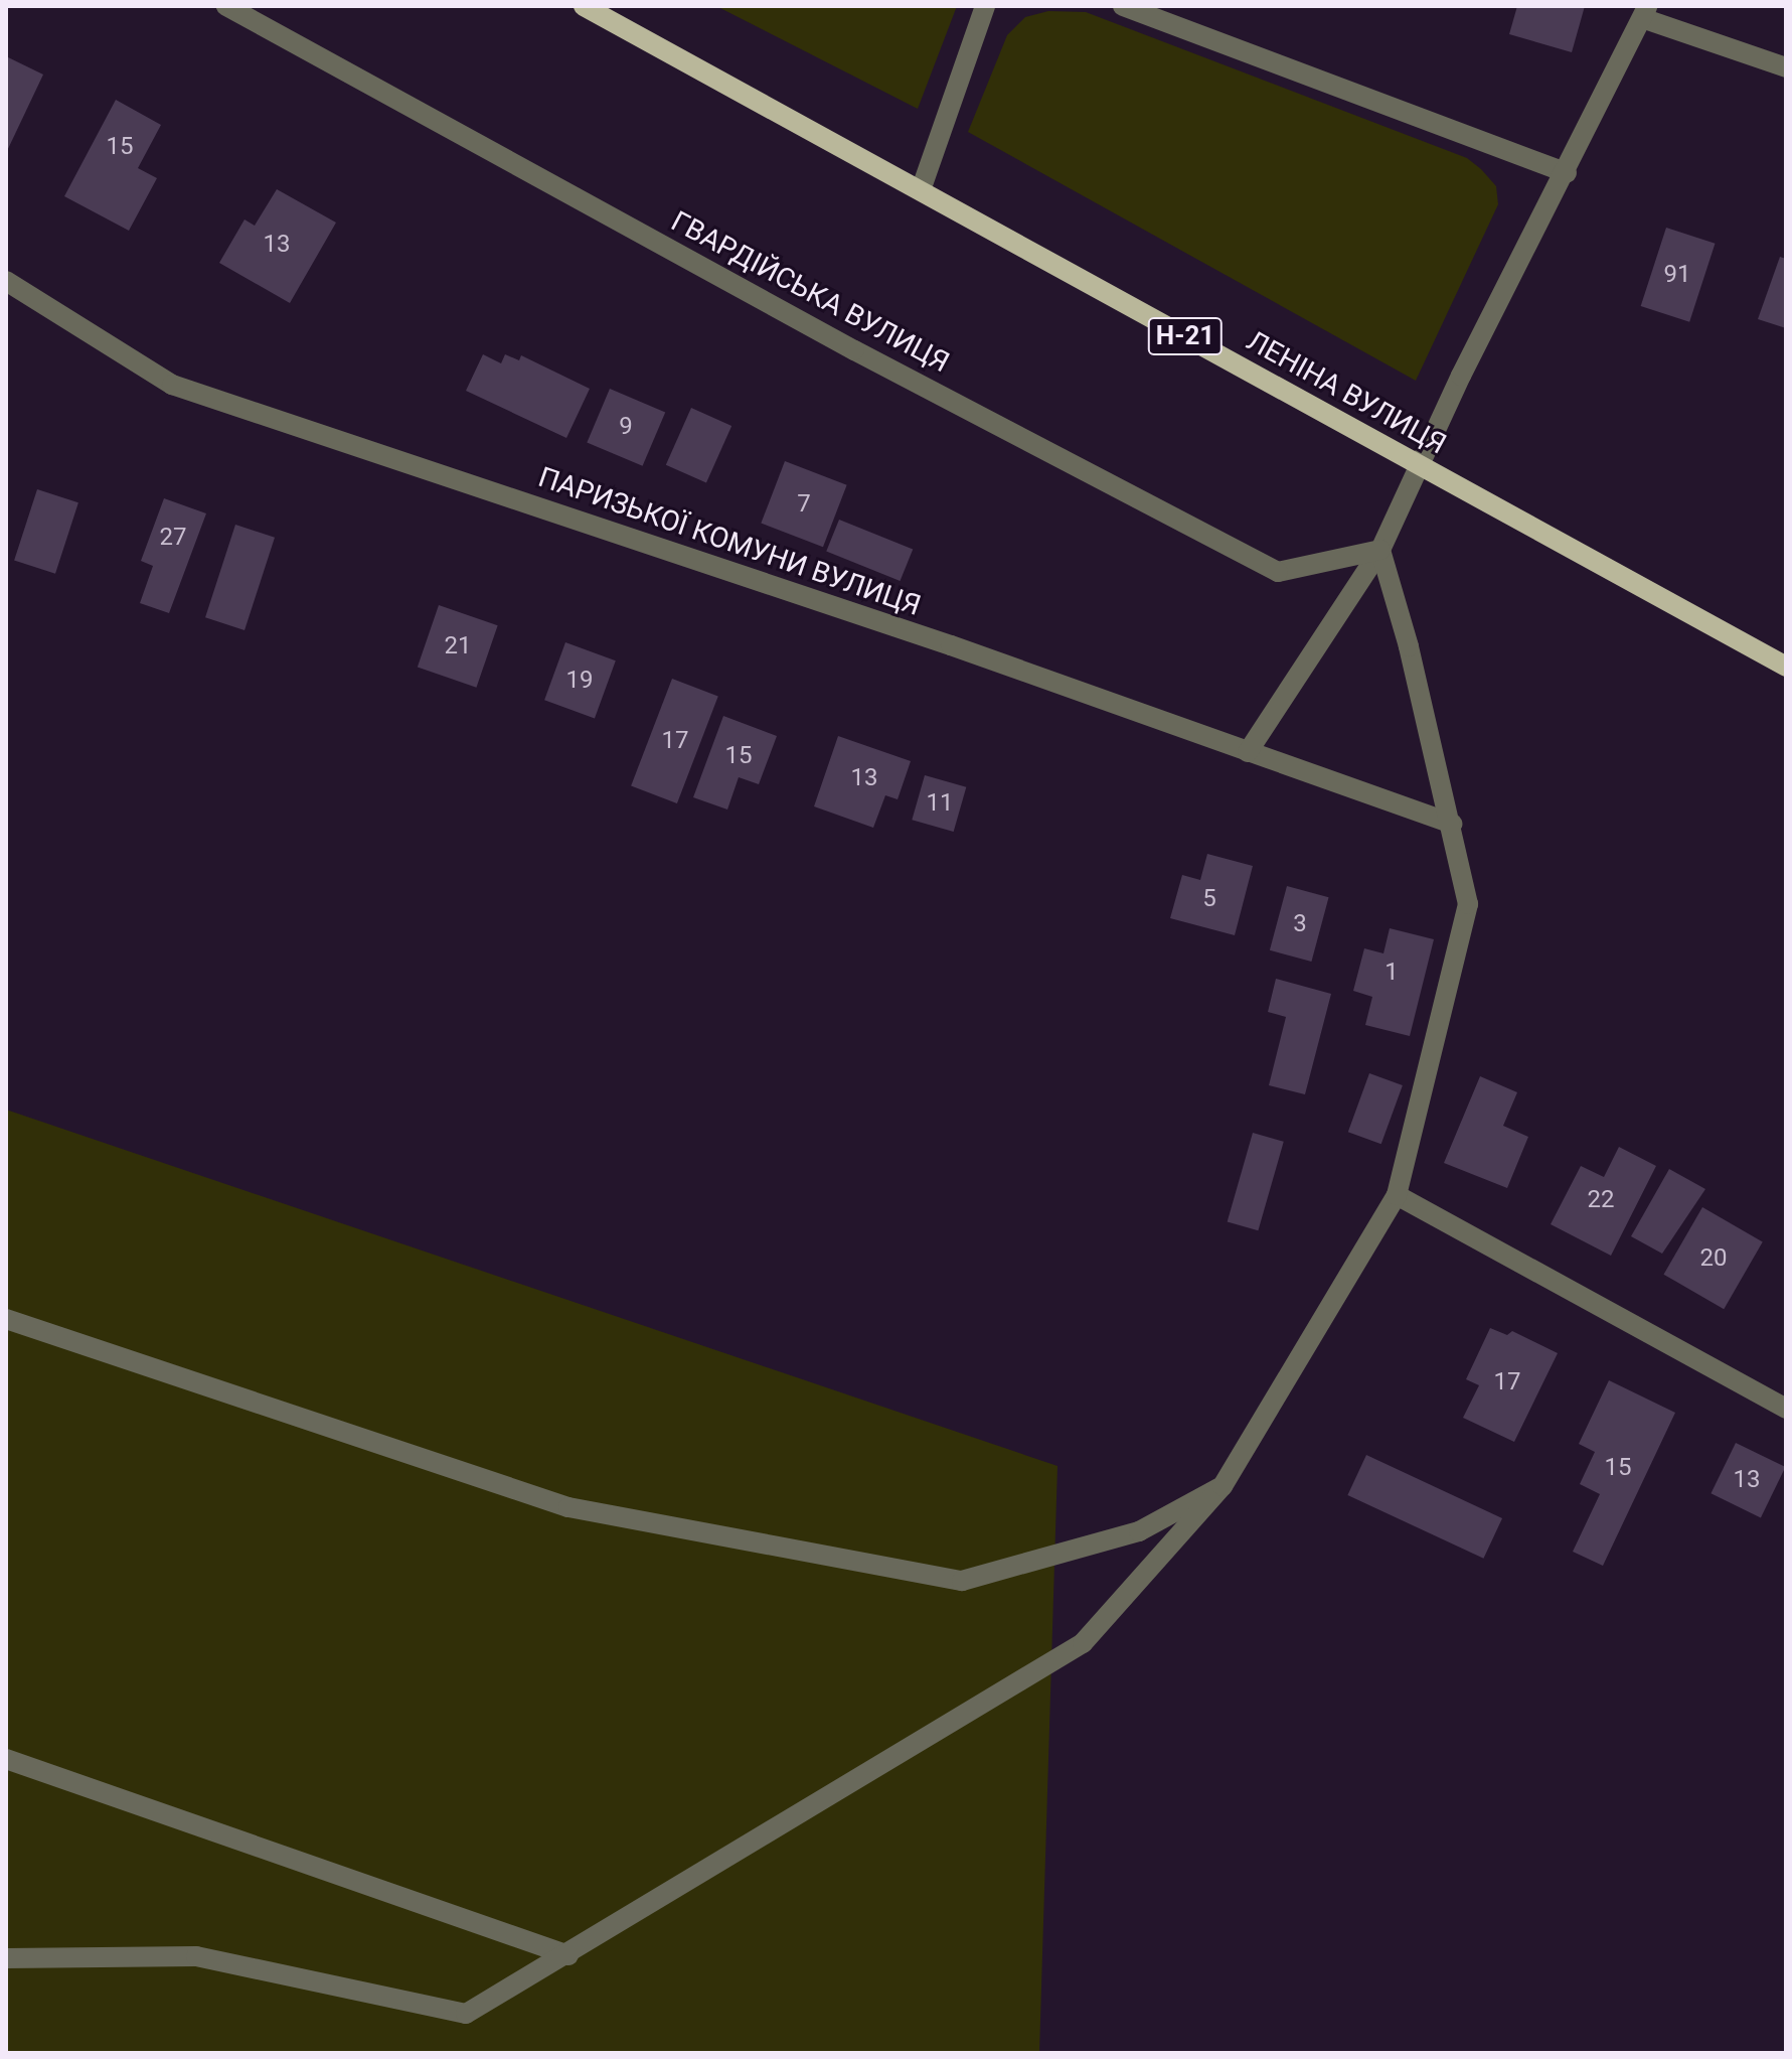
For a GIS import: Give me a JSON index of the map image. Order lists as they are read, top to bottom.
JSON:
{
  "streets": {
    "main road": ["Н-21", "ЛЕНІНА ВУЛИЦЯ"],
    "street": ["ГВАРДІЙСЬКА ВУЛИЦЯ", "ПАРИЗЬКОЇ КОМУНИ ВУЛИЦЯ"]
  },
  "house_numbers": [
    "15",
    "13",
    "91",
    "9",
    "7",
    "27",
    "21",
    "19",
    "17",
    "15",
    "13",
    "11",
    "5",
    "3",
    "1",
    "22",
    "20",
    "17",
    "15",
    "13"
  ]
}
